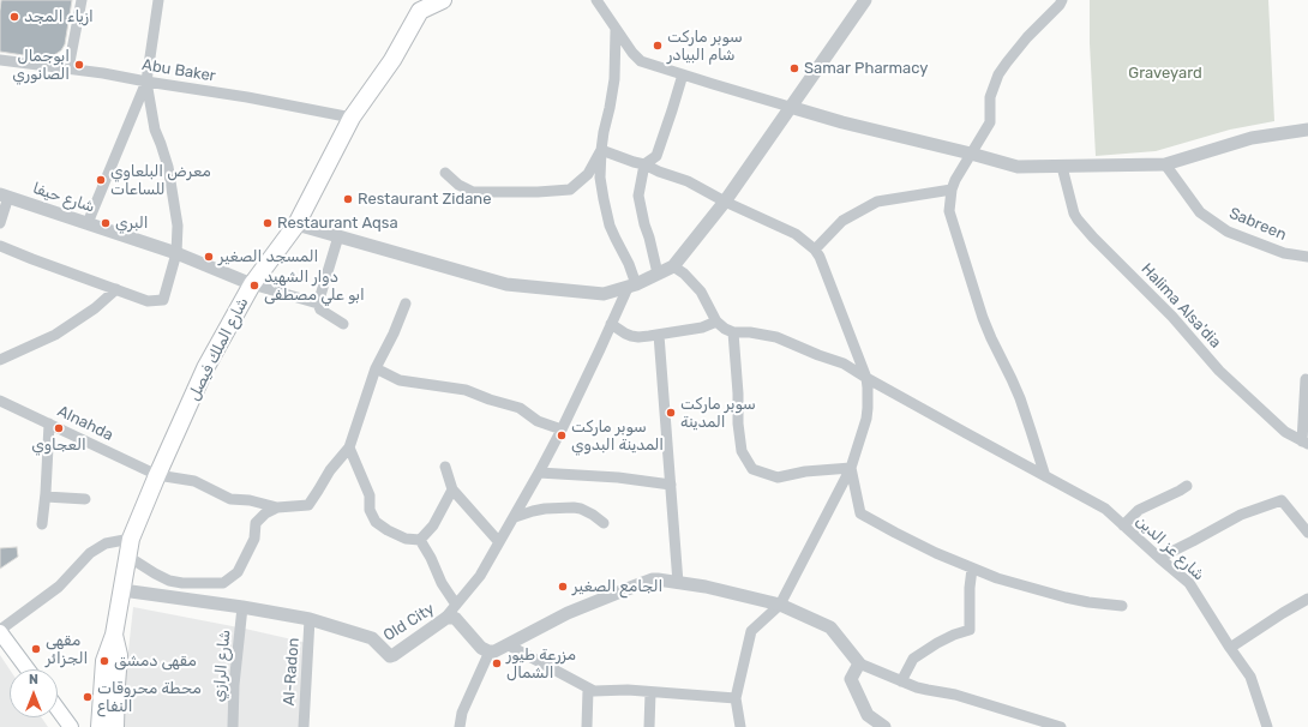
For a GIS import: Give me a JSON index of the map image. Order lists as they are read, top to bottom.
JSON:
{
  "streets": {
    "main road": ["شارع الملك فيصل"],
    "street": [
      "Abu Baker",
      "شارع حيفا",
      "Sabreen",
      "Halima Alsa'dia",
      "Alnahda",
      "شارع عز الدين",
      "Old City",
      "شارع الرازي",
      "Al-Radon"
    ]
  },
  "crossings": [
    ["Abu Baker", "شارع الملك فيصل"],
    ["شارع حيفا", "شارع الملك فيصل"],
    ["شارع الملك فيصل", "Alnahda"],
    ["شارع الملك فيصل", "Old City"],
    ["Old City", "شارع الرازي"],
    ["Old City", "Al-Radon"]
  ],
  "parks": ["Graveyard"],
  "places": [
    "ازياء المجد",
    "سوبر ماركت شام البيادر",
    "ابوجمال الصانوري",
    "Samar Pharmacy",
    "معرض البلعاوي للساعات",
    "Restaurant Zidane",
    "البري",
    "Restaurant Aqsa",
    "المسجد الصغير",
    "دوار الشهيد ابو علي مصطفى",
    "سوبر ماركت المدينة",
    "العجاوي",
    "سوبر ماركت المدينة البدوي",
    "الجامع الصغير",
    "مقهى الجزائر",
    "مقهى دمشق",
    "مزرعة طيور الشمال",
    "محطة محروقات النفاع"
  ],
  "north": "top"
}
